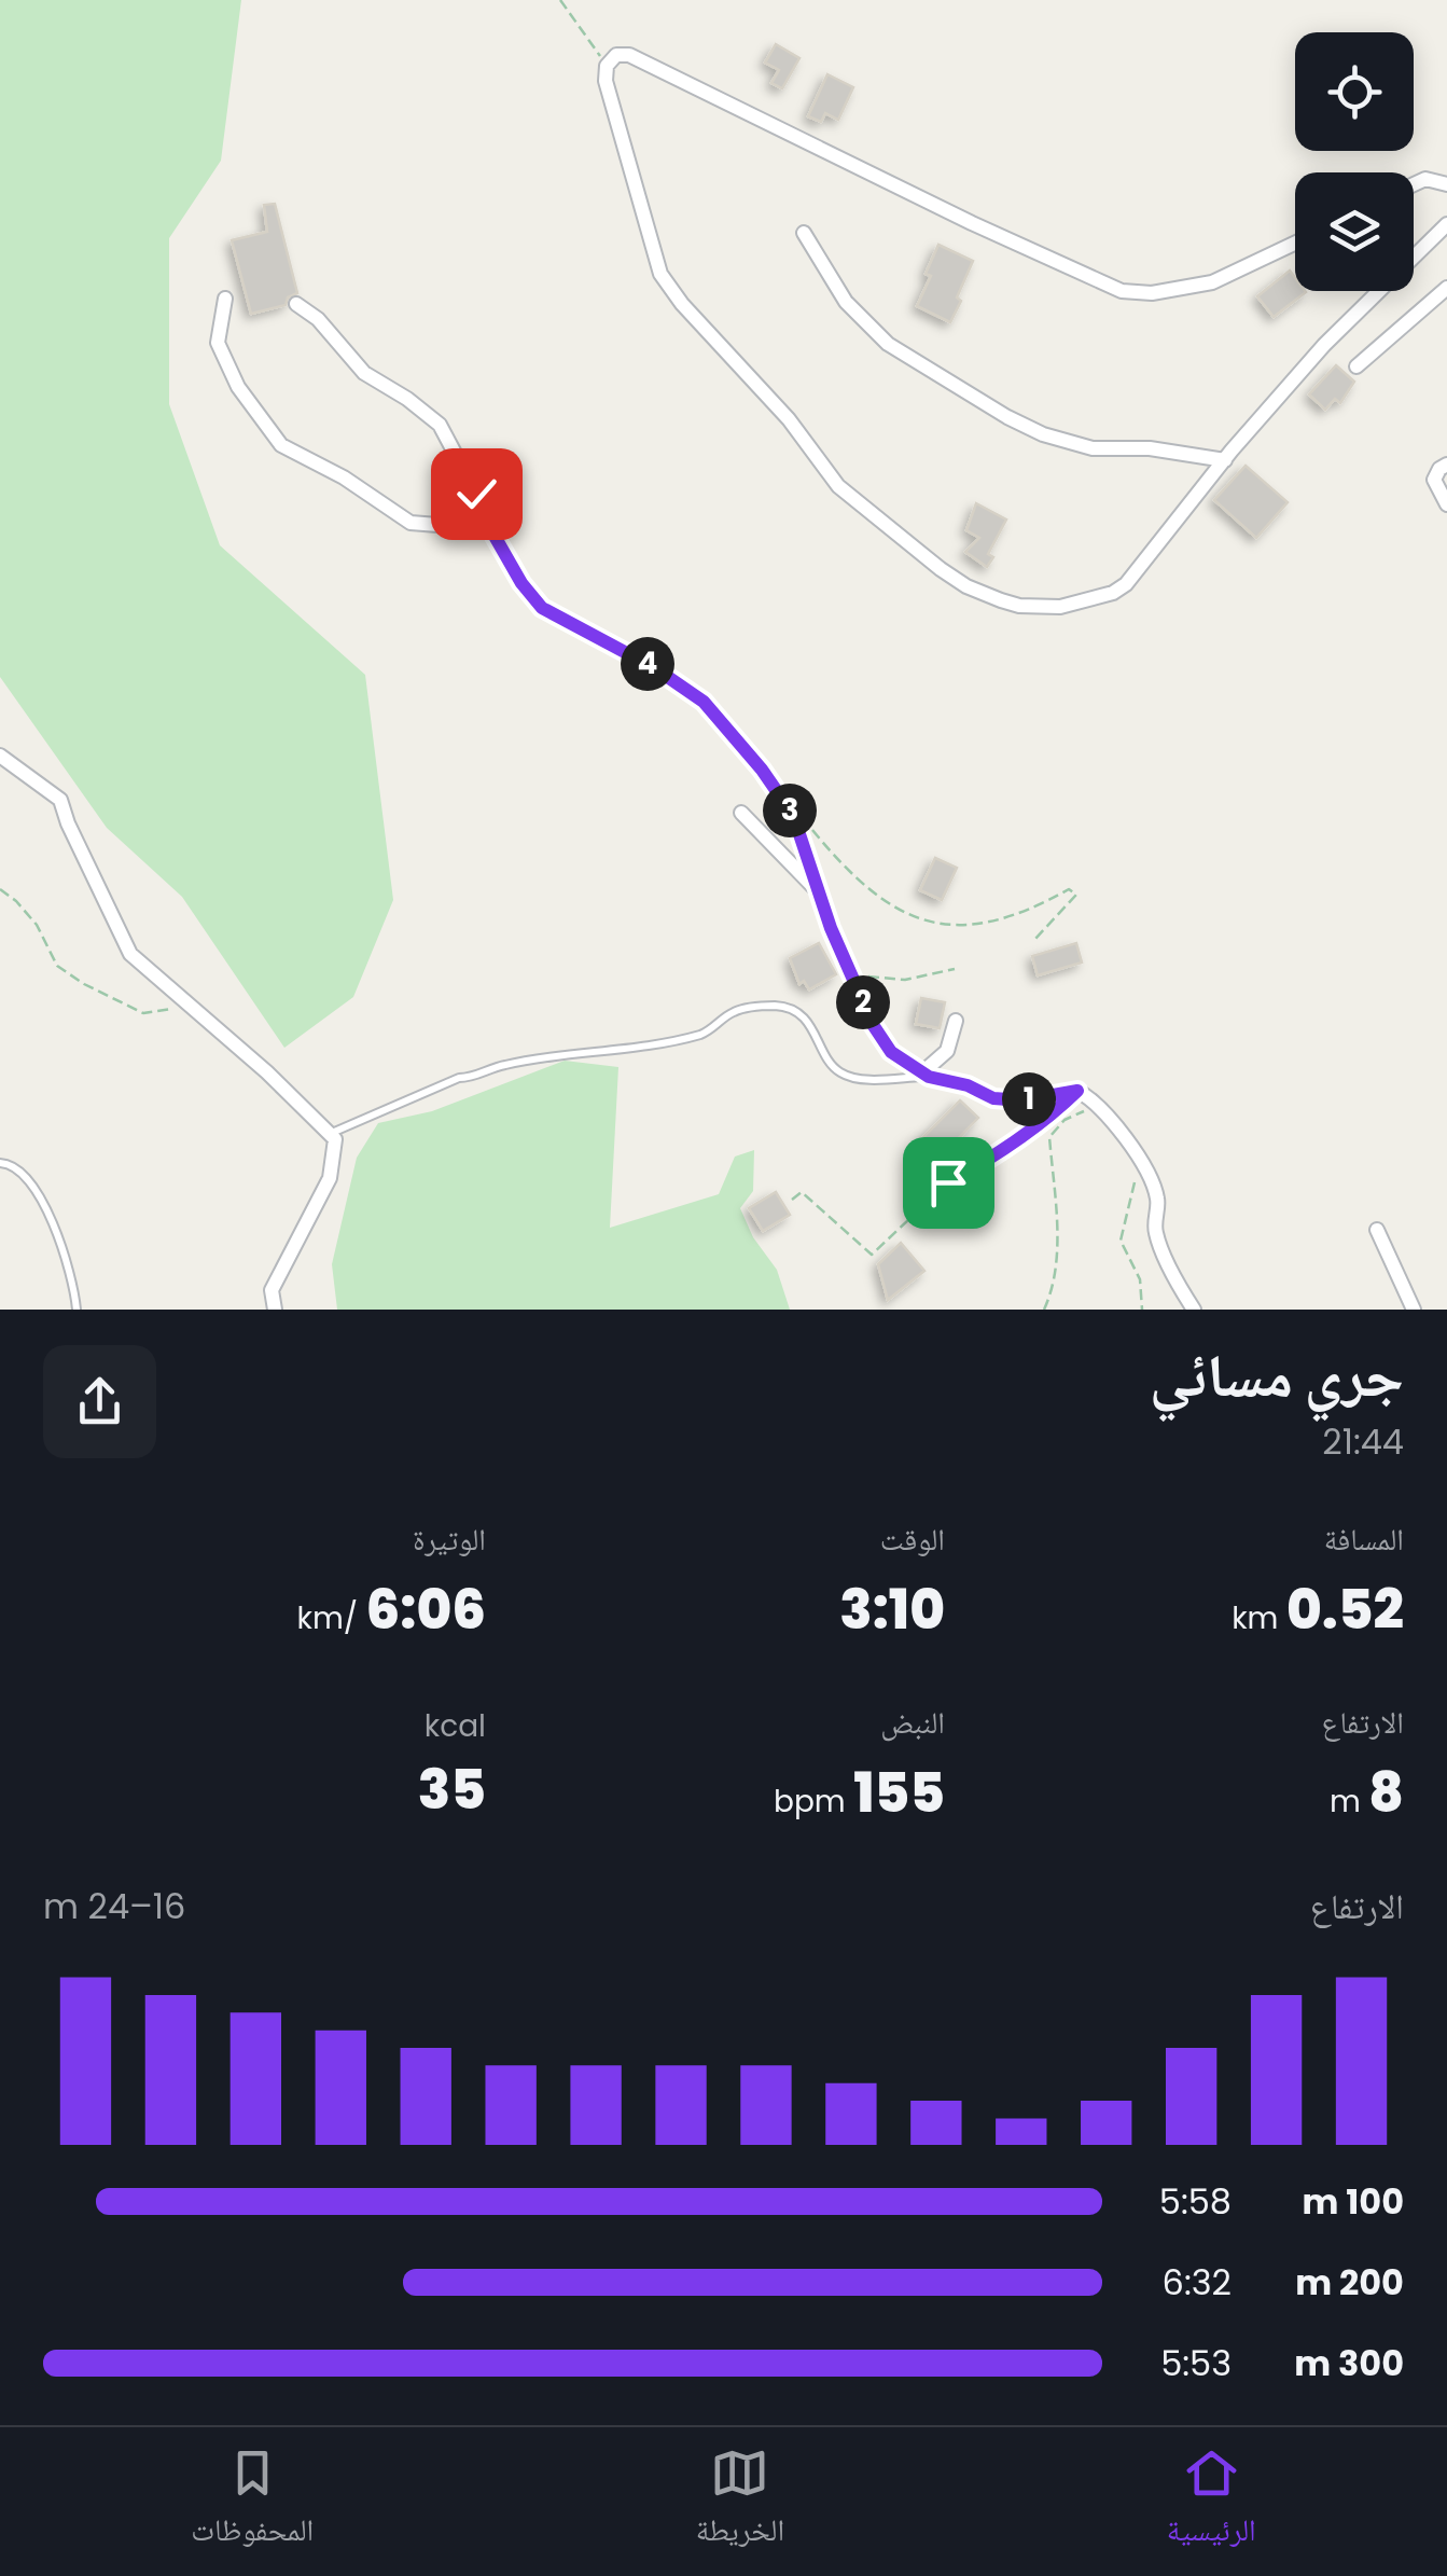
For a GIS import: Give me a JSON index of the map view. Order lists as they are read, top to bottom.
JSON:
{
  "page": {
    "pins": [
      "4",
      "3",
      "2",
      "1"
    ],
    "heading": ["جري مسائي", "21:44"],
    "stats": [
      ["المسافة", "0.52 km"],
      ["الوقت", "3:10"],
      ["الوتيرة", "6:06 /km"],
      ["الارتفاع", "8 m"],
      ["النبض", "155 bpm"],
      ["kcal", "35"]
    ],
    "chart": ["الارتفاع", "16–24 m"],
    "list": [
      {
        "name": "100 m",
        "note": "5:58"
      },
      {
        "name": "200 m",
        "note": "6:32"
      },
      {
        "name": "300 m",
        "note": "5:53"
      }
    ],
    "tabs": ["الرئيسية", "الخريطة", "المحفوظات"]
  }
}
